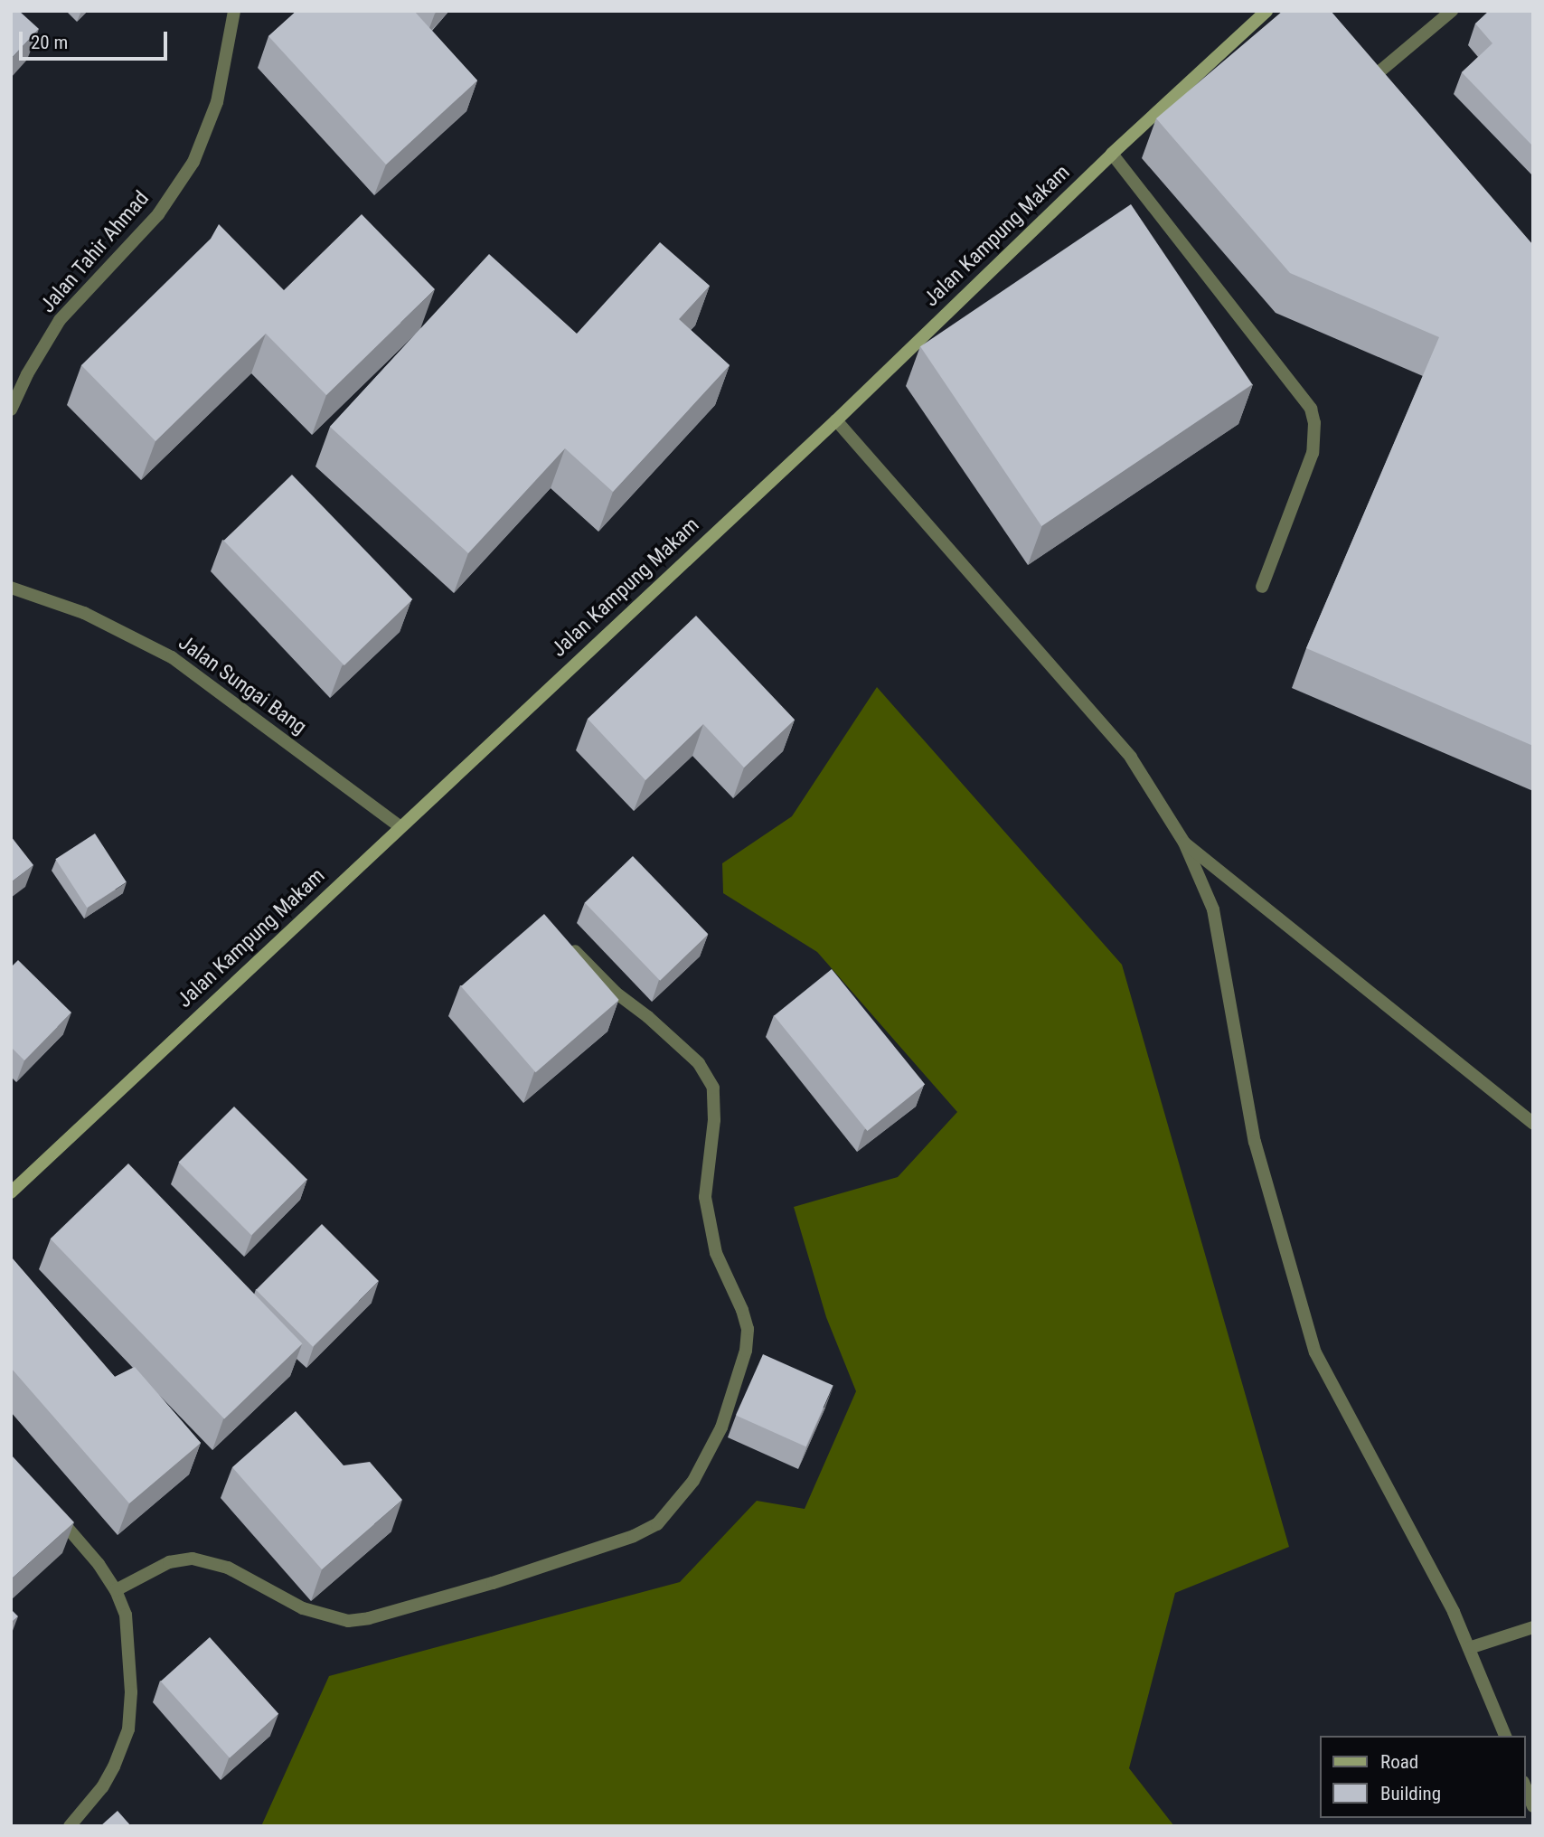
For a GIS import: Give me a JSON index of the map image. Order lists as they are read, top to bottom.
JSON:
{
  "streets": {
    "street": ["Jalan Kampung Makam", "Jalan Tahir Ahmad", "Jalan Sungai Bang"]
  },
  "crossings": [
    ["Jalan Kampung Makam", "Jalan Sungai Bang"]
  ],
  "legend": ["Road", "Building"],
  "scale_bar": "20 m"
}
